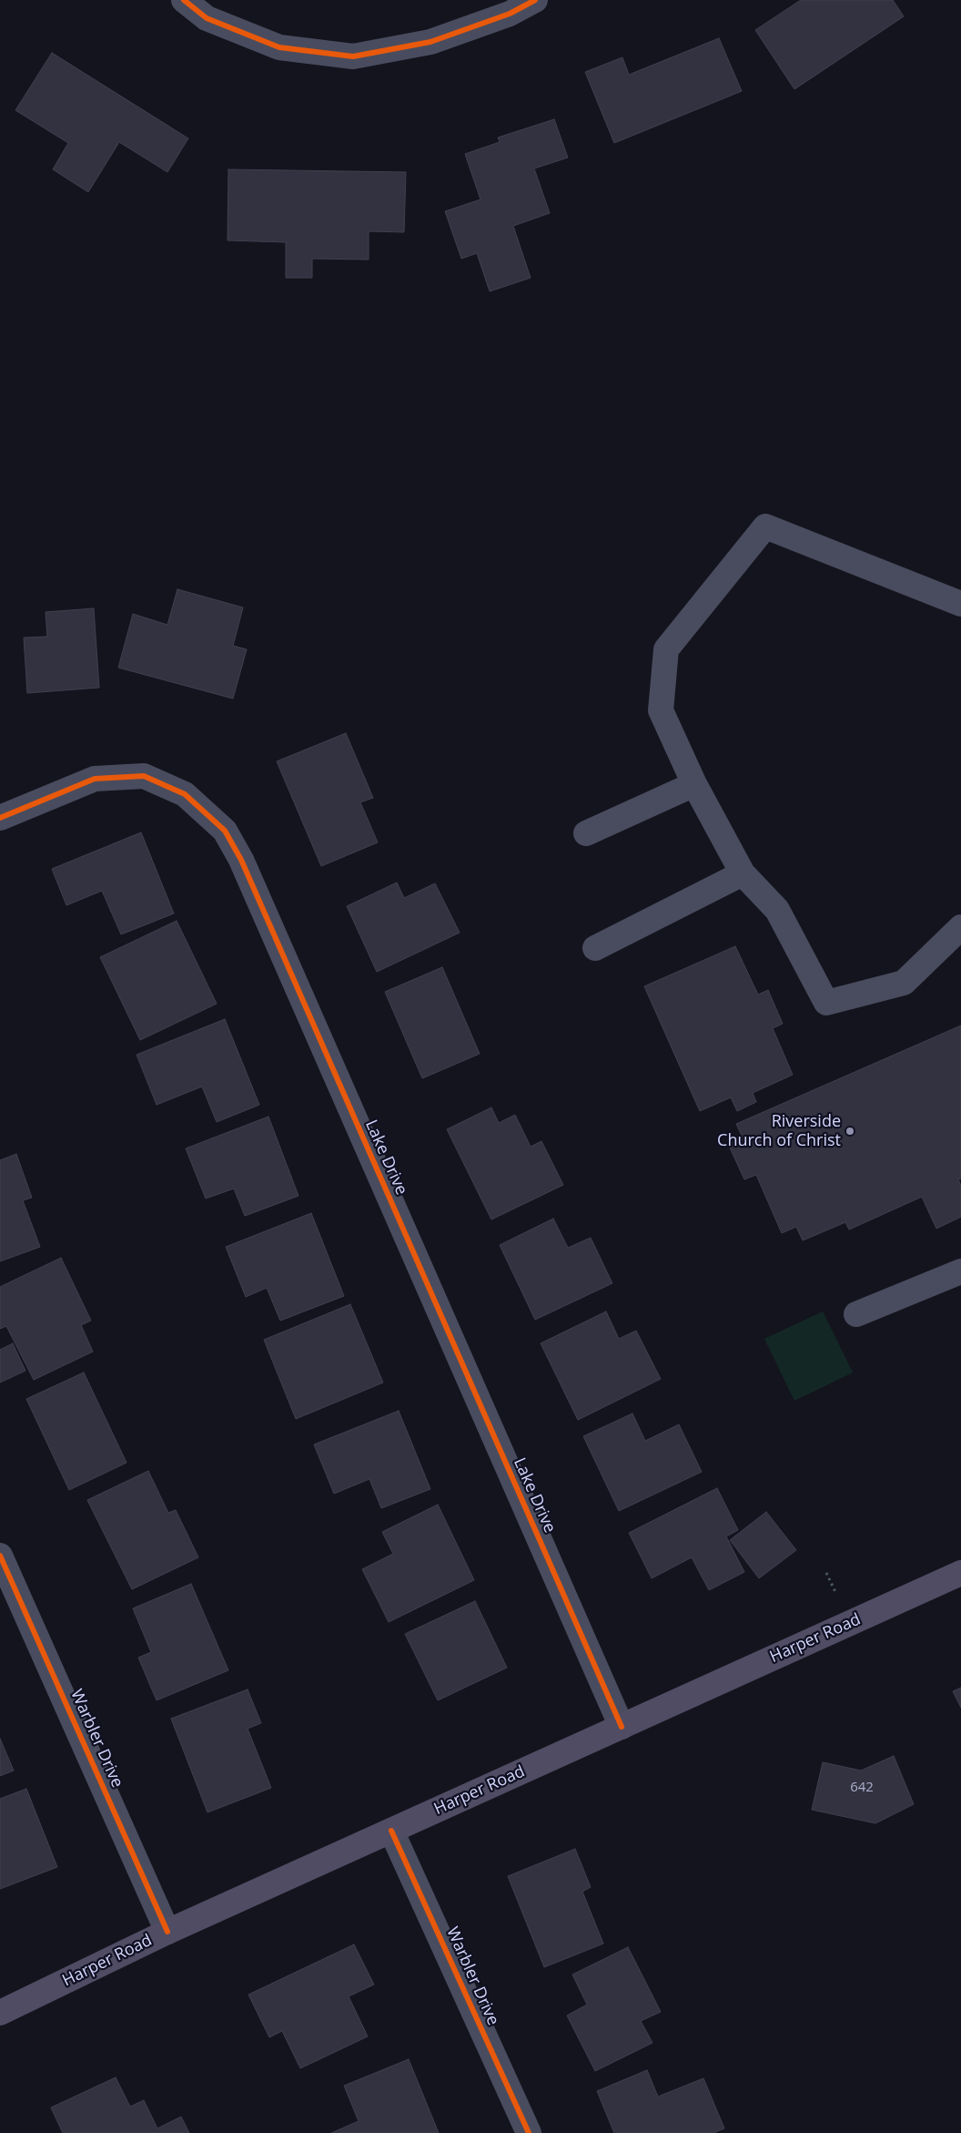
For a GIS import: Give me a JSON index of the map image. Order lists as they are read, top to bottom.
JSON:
{
  "streets": {
    "main road": ["Harper Road"],
    "street": ["Lake Drive", "Warbler Drive"]
  },
  "crossings": [
    ["Lake Drive", "Harper Road"],
    ["Harper Road", "Warbler Drive"]
  ],
  "places": ["Riverside Church of Christ"],
  "house_numbers": ["642"]
}
